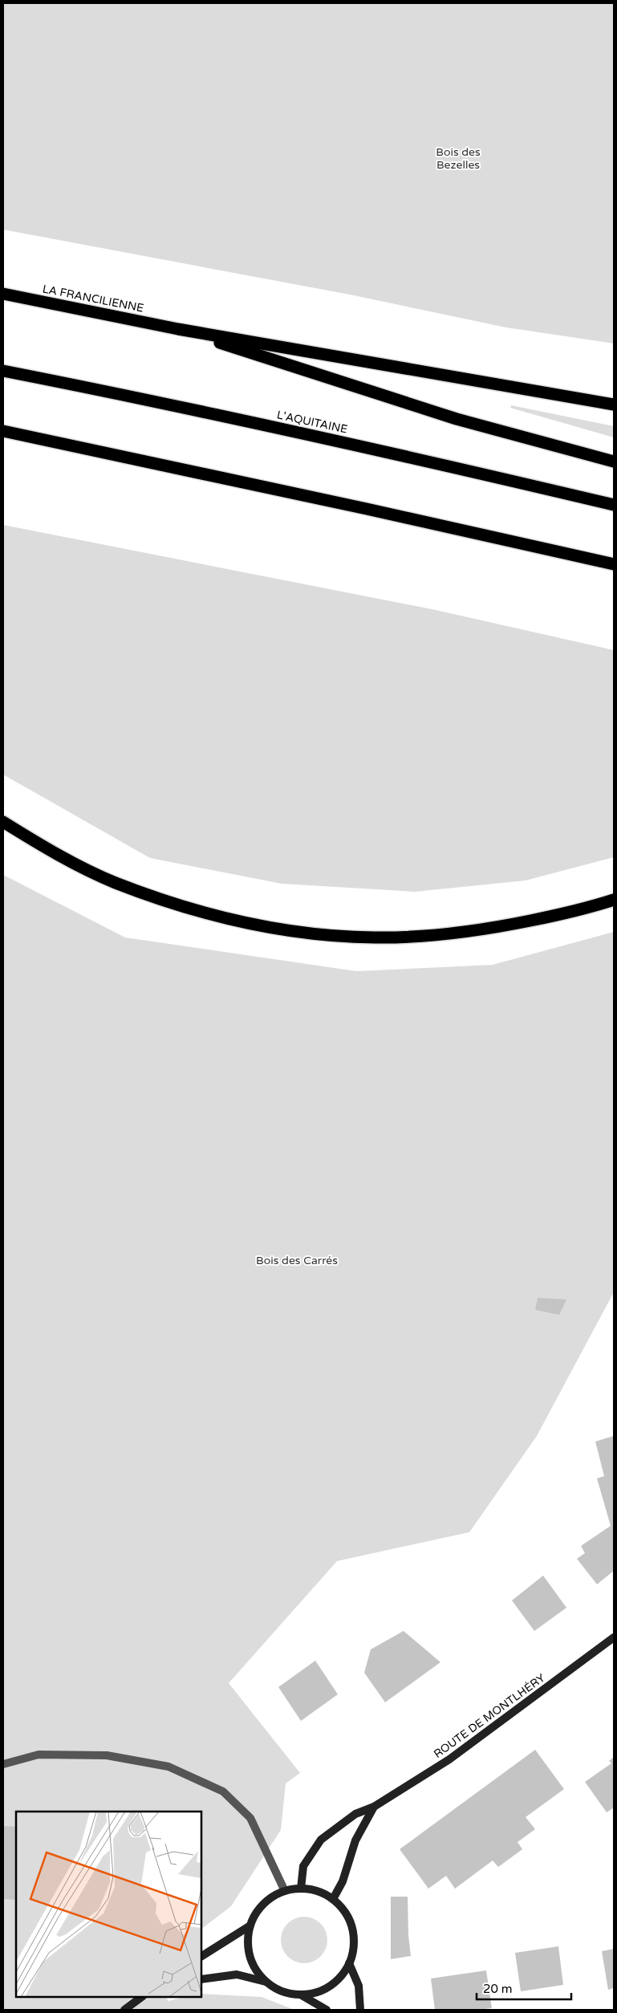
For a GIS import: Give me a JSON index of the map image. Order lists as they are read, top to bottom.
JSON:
{
  "streets": {
    "highway": ["LA FRANCILIENNE", "L'AQUITAINE"],
    "main road": ["ROUTE DE MONTLHÉRY"]
  },
  "parks": ["Bois des Bezelles", "Bois des Carrés"],
  "scale_bar": "20 m"
}
